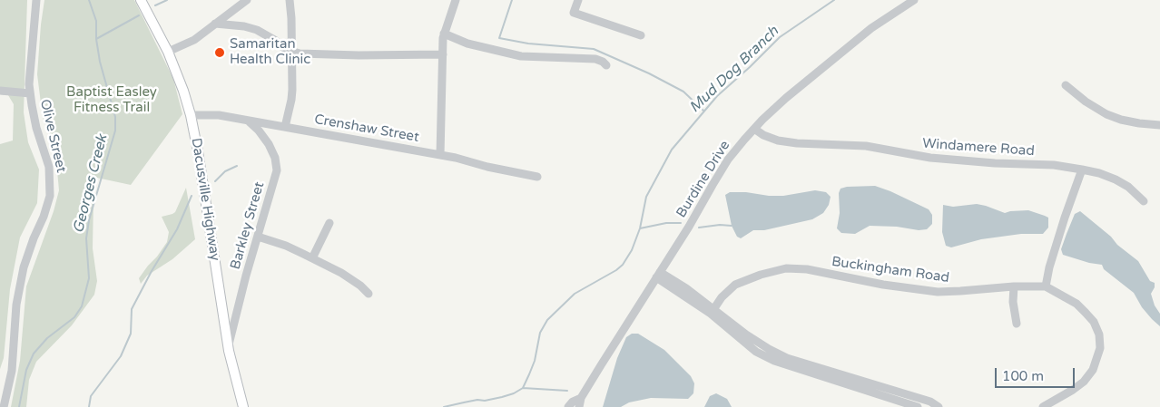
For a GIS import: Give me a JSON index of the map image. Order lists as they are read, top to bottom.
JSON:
{
  "streets": {
    "main road": ["Dacusville Highway"],
    "street": [
      "Crenshaw Street",
      "Olive Street",
      "Windamere Road",
      "Burdine Drive",
      "Barkley Street",
      "Buckingham Road"
    ]
  },
  "crossings": [
    ["Crenshaw Street", "Dacusville Highway"],
    ["Crenshaw Street", "Barkley Street"],
    ["Windamere Road", "Burdine Drive"],
    ["Dacusville Highway", "Barkley Street"]
  ],
  "water": ["Mud Dog Branch", "Georges Creek"],
  "parks": ["Baptist Easley Fitness Trail"],
  "places": ["Samaritan Health Clinic"],
  "scale_bar": "100 m"
}
